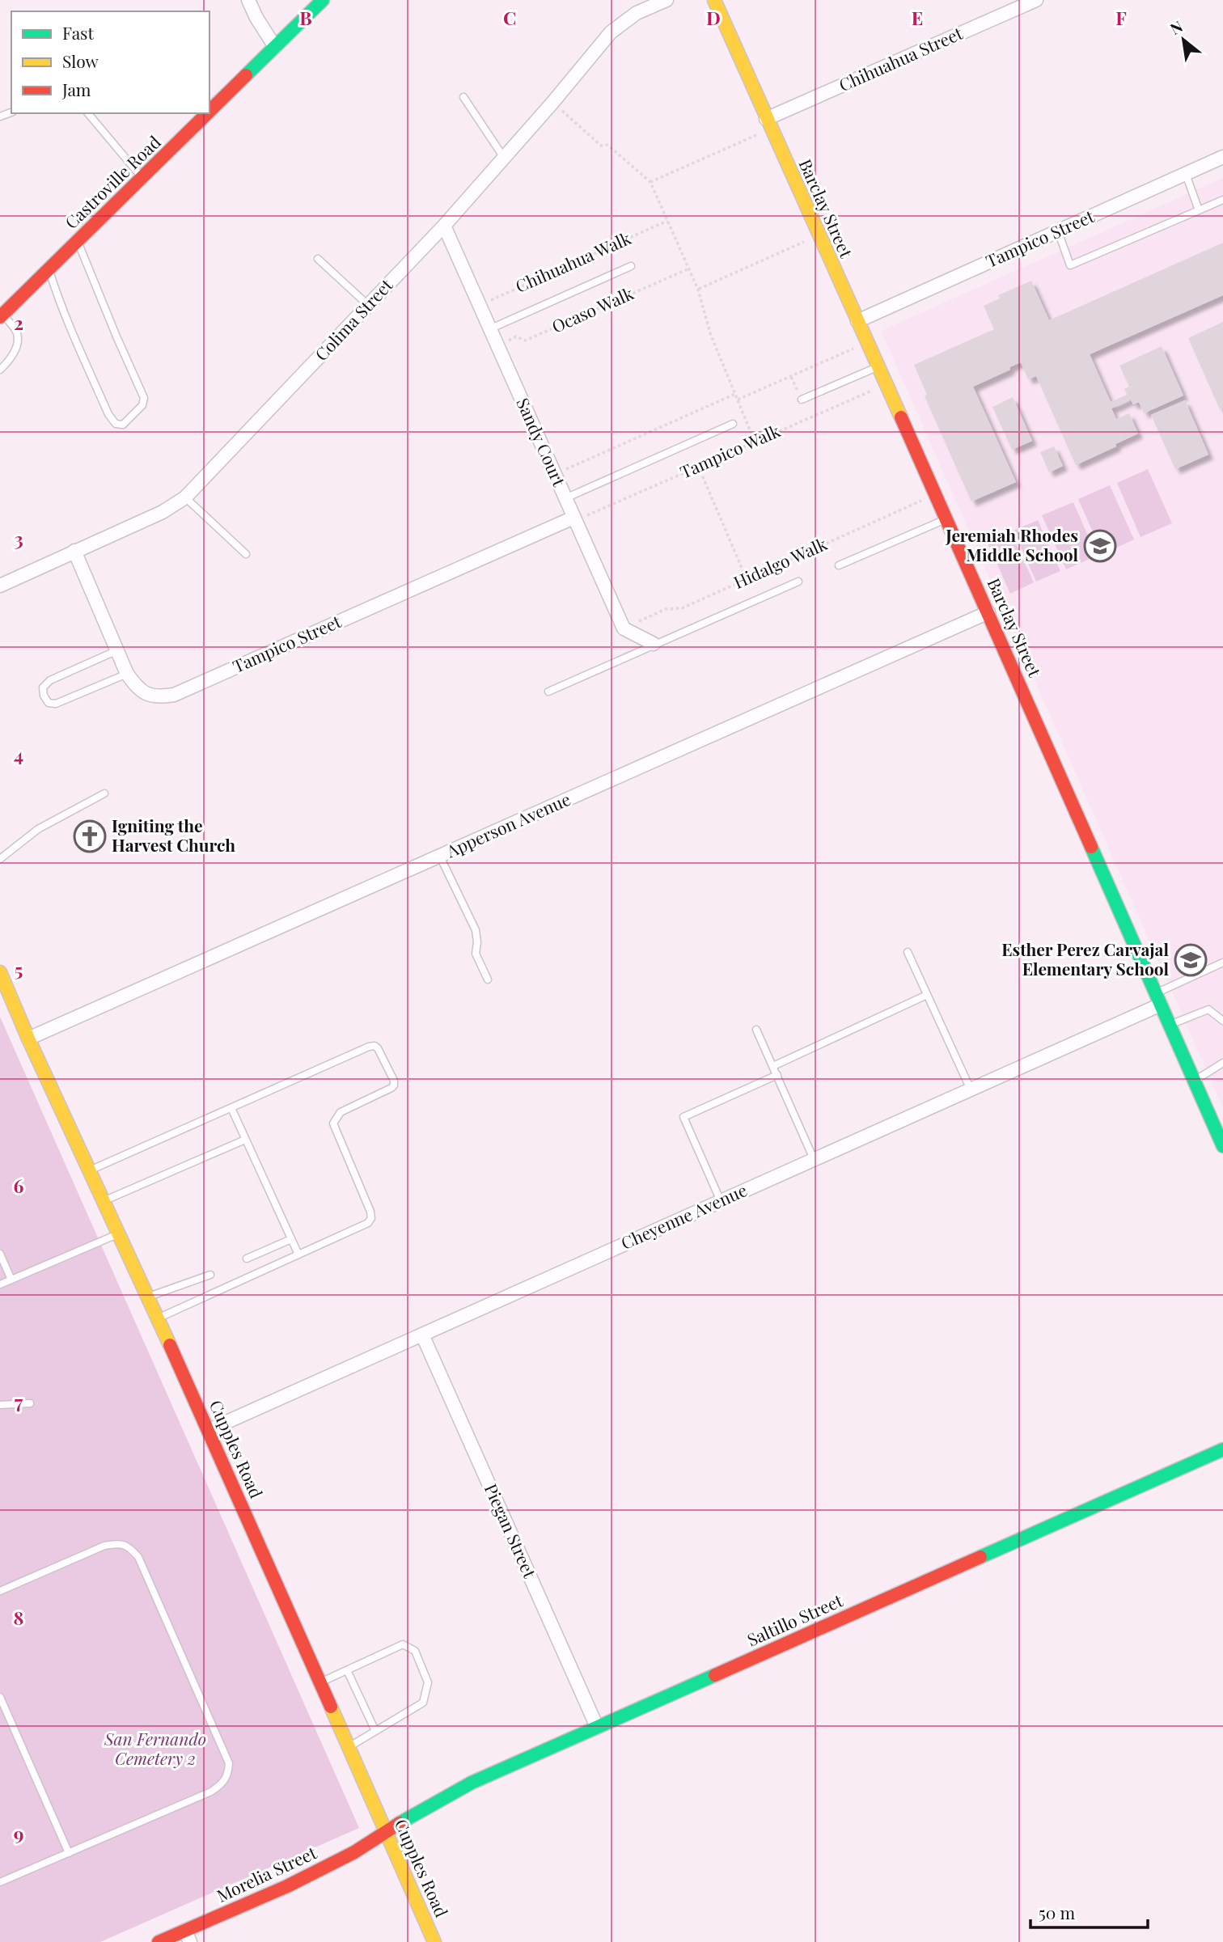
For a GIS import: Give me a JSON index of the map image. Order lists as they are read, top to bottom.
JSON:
{
  "streets": {
    "street": [
      "Chihuahua Street",
      "Castroville Road",
      "Barclay Street",
      "Tampico Street",
      "Colima Street",
      "Sandy Court",
      "Apperson Avenue",
      "Cheyenne Avenue",
      "Cupples Road",
      "Piegan Street",
      "Saltillo Street",
      "Morelia Street"
    ],
    "path": [
      "Chihuahua Walk",
      "Ocaso Walk",
      "Tampico Walk",
      "Hidalgo Walk"
    ]
  },
  "crossings": [
    ["Chihuahua Street", "Barclay Street"],
    ["Barclay Street", "Tampico Street"],
    ["Barclay Street", "Tampico Walk"],
    ["Barclay Street", "Hidalgo Walk"],
    ["Barclay Street", "Apperson Avenue"],
    ["Barclay Street", "Cheyenne Avenue"],
    ["Tampico Street", "Colima Street"],
    ["Tampico Street", "Sandy Court"],
    ["Tampico Street", "Tampico Walk"],
    ["Chihuahua Walk", "Sandy Court"],
    ["Ocaso Walk", "Sandy Court"],
    ["Colima Street", "Sandy Court"],
    ["Sandy Court", "Tampico Walk"],
    ["Sandy Court", "Hidalgo Walk"],
    ["Apperson Avenue", "Cupples Road"],
    ["Cheyenne Avenue", "Cupples Road"],
    ["Cheyenne Avenue", "Piegan Street"],
    ["Cupples Road", "Saltillo Street"],
    ["Cupples Road", "Morelia Street"],
    ["Piegan Street", "Saltillo Street"],
    ["Saltillo Street", "Morelia Street"]
  ],
  "parks": ["San Fernando Cemetery 2"],
  "places": {
    "school or university": ["Jeremiah Rhodes Middle School", "Esther Perez Carvajal Elementary School"],
    "church": ["Igniting the Harvest Church"]
  },
  "legend": ["Fast", "Slow", "Jam"],
  "scale_bar": "50 m",
  "north": "top left",
  "grid": {
    "columns": [
      "B",
      "C",
      "D",
      "E",
      "F"
    ],
    "rows": [
      "2",
      "3",
      "4",
      "5",
      "6",
      "7",
      "8",
      "9"
    ]
  }
}
